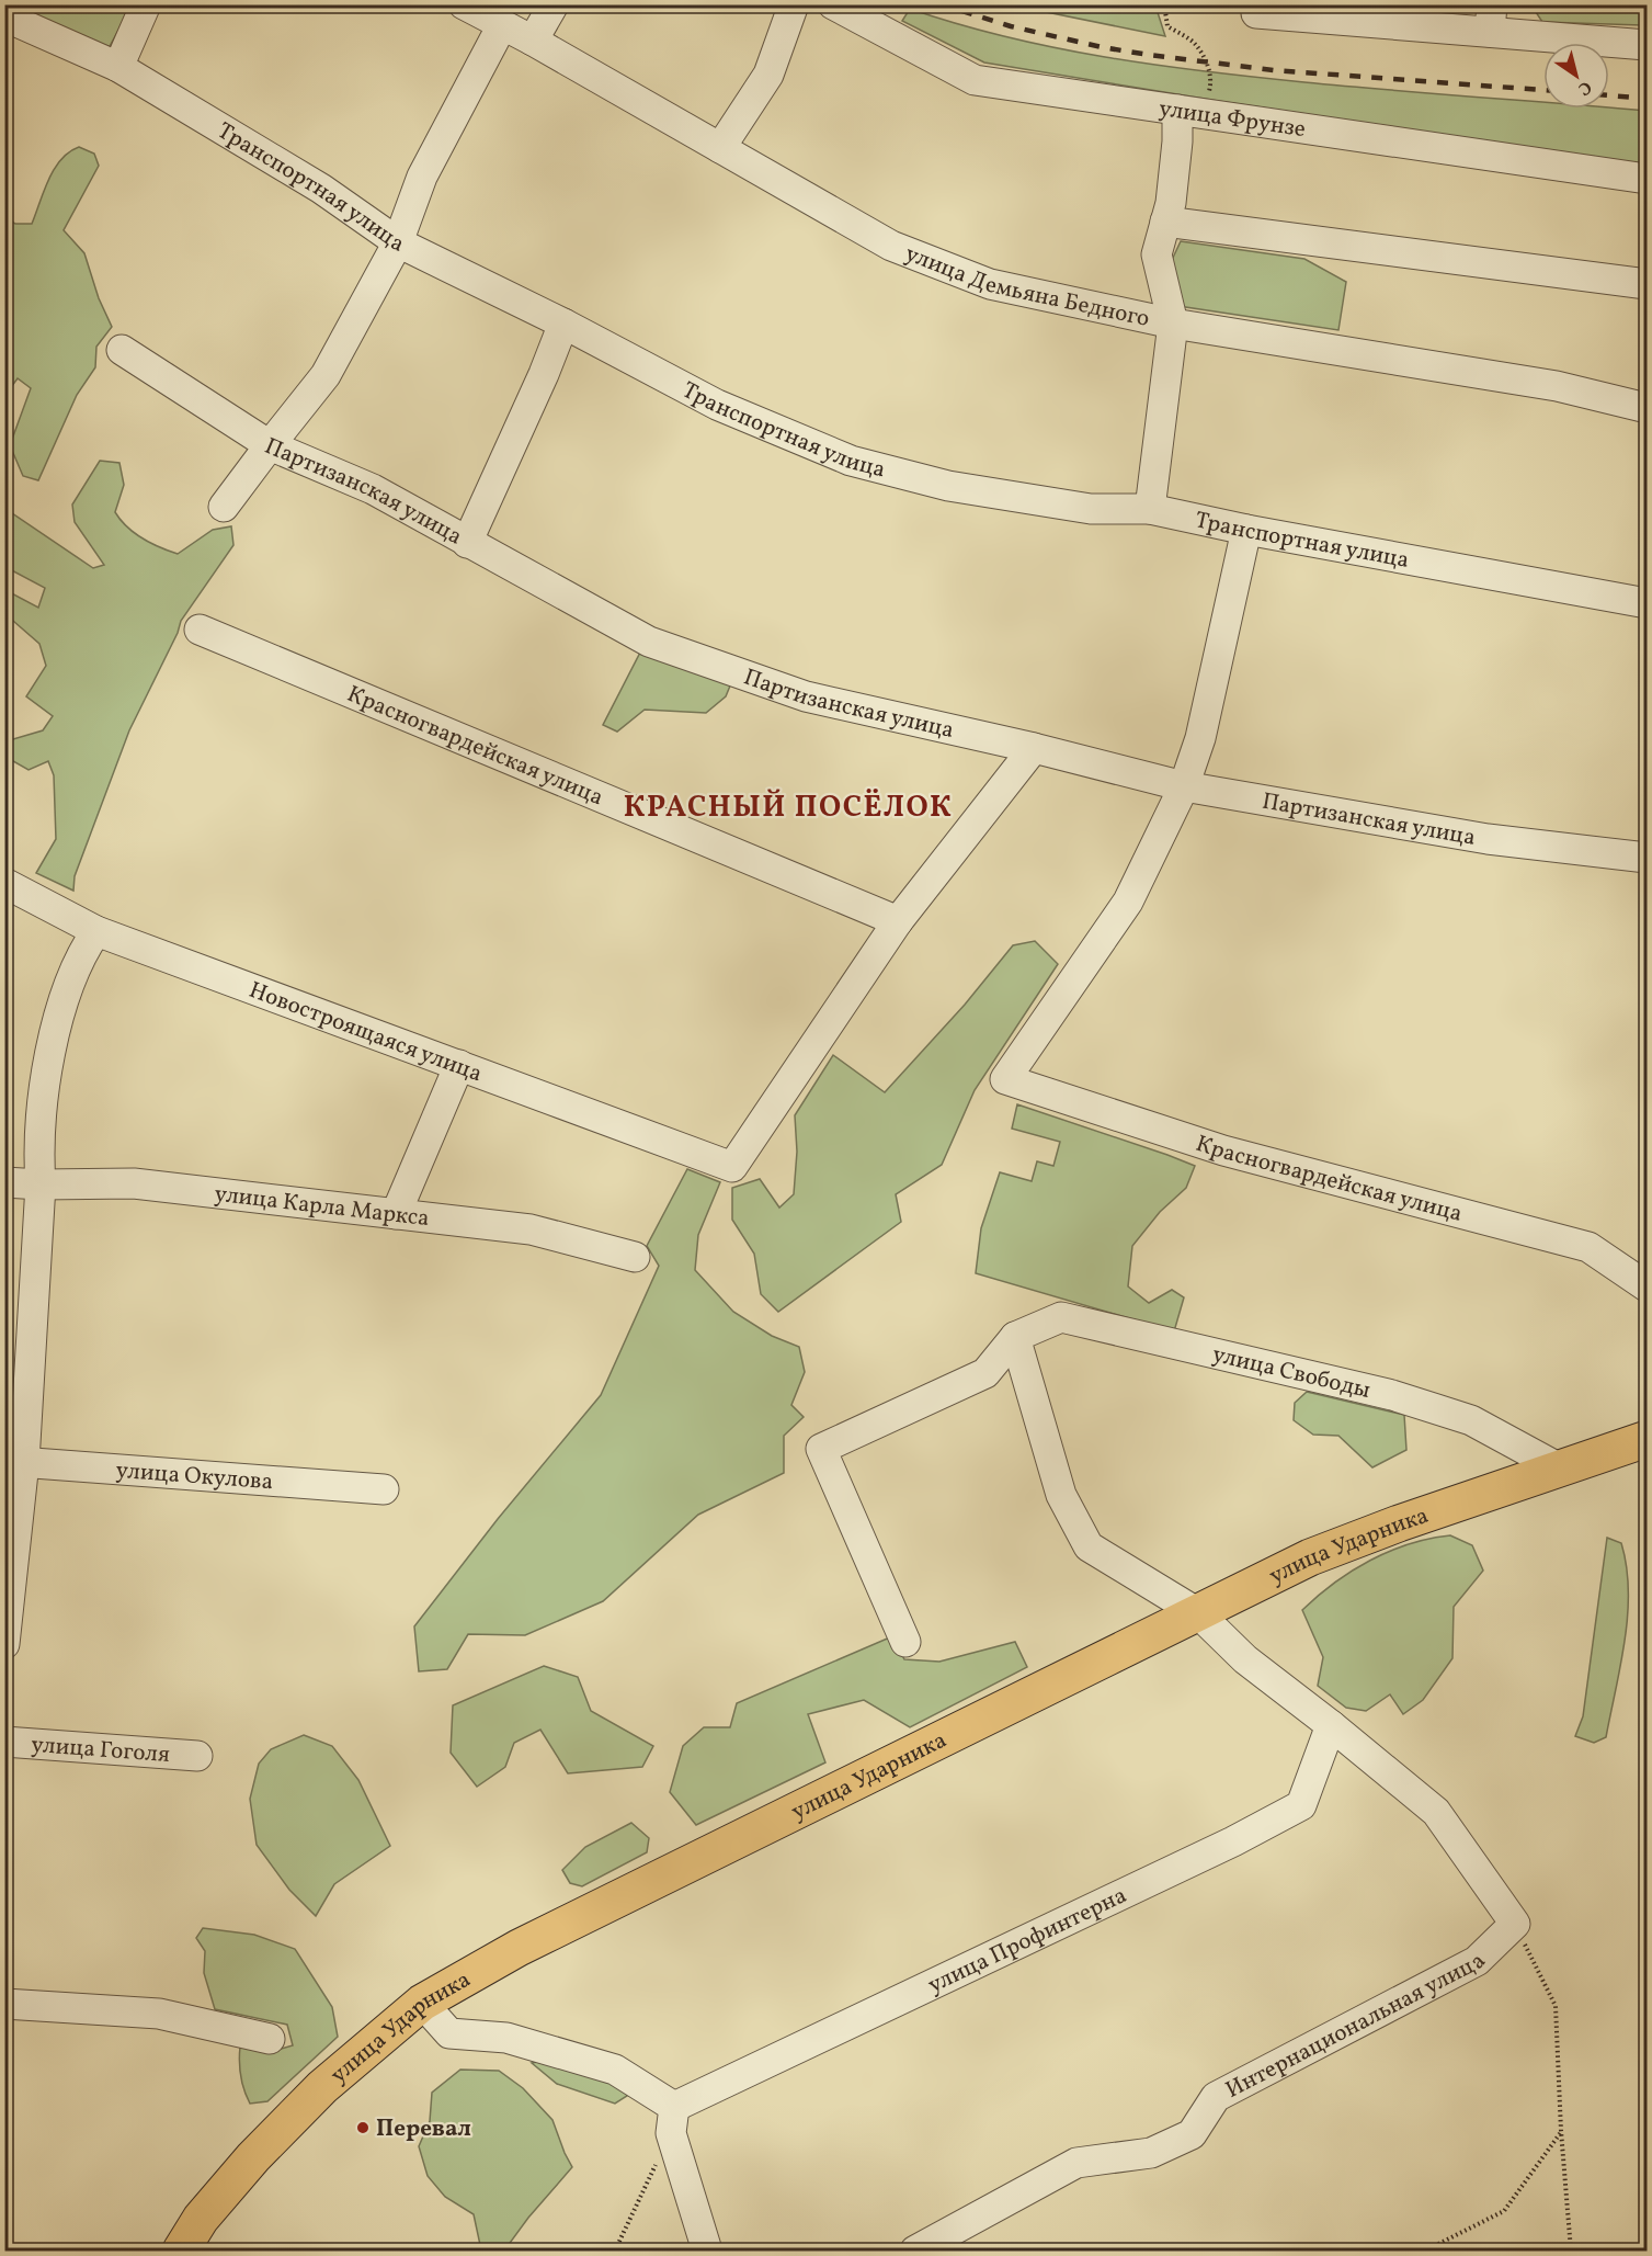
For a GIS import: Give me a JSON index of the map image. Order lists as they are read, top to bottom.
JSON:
{
  "streets": {
    "main road": ["улица Ударника"],
    "street": [
      "улица Фрунзе",
      "Транспортная улица",
      "улица Демьяна Бедного",
      "Партизанская улица",
      "Красногвардейская улица",
      "Новостроящаяся улица",
      "улица Карла Маркса",
      "улица Свободы",
      "улица Окулова",
      "улица Гоголя",
      "улица Профинтерна",
      "Интернациональная улица"
    ]
  },
  "crossings": [
    ["Партизанская улица", "Красногвардейская улица"],
    ["Красногвардейская улица", "Новостроящаяся улица"],
    ["улица Свободы", "улица Ударника"]
  ],
  "districts": ["КРАСНЫЙ ПОСЁЛОК"],
  "places": ["Перевал"],
  "north": "bottom right"
}
